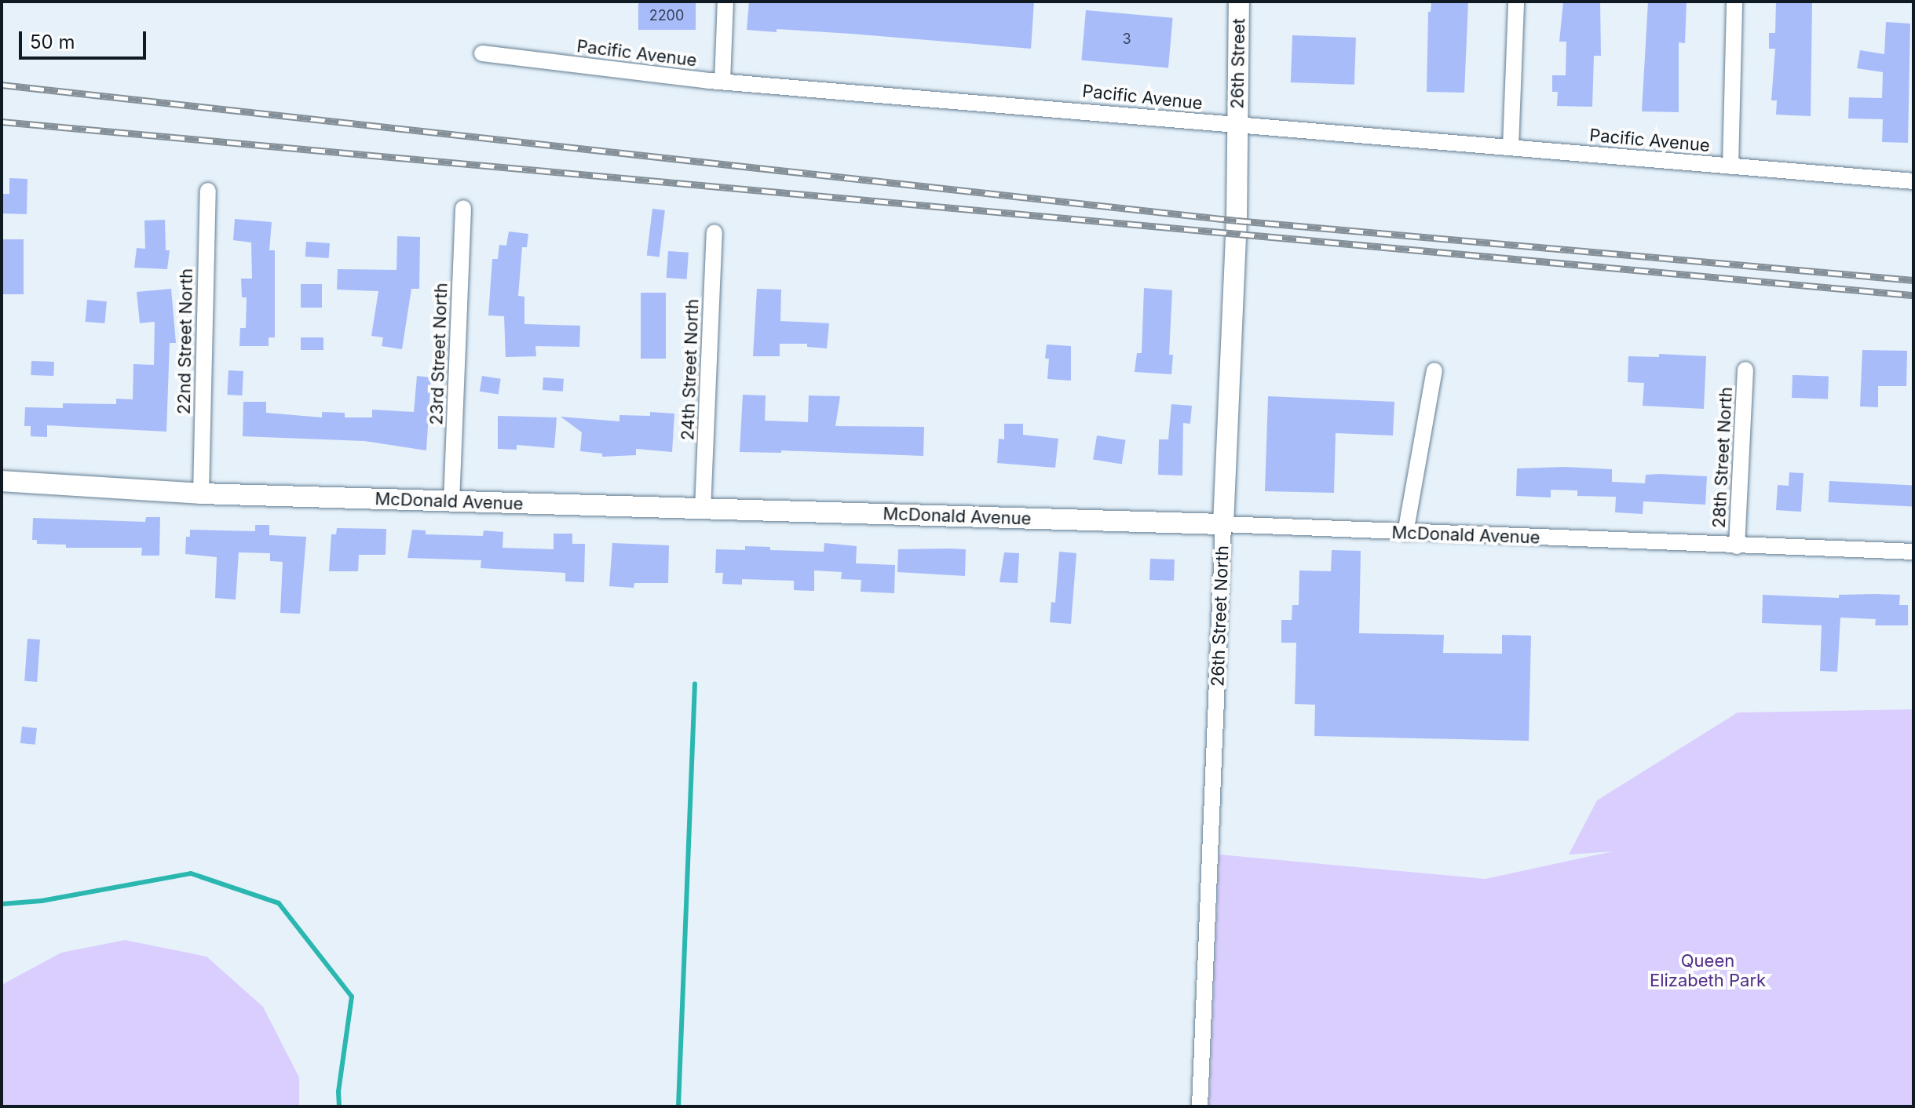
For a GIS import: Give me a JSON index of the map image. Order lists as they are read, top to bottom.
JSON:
{
  "streets": {
    "street": [
      "Pacific Avenue",
      "26th Street",
      "22nd Street North",
      "23rd Street North",
      "24th Street North",
      "28th Street North",
      "McDonald Avenue",
      "26th Street North"
    ]
  },
  "crossings": [
    ["Pacific Avenue", "26th Street"],
    ["Pacific Avenue", "26th Street North"],
    ["26th Street", "26th Street North"],
    ["22nd Street North", "McDonald Avenue"],
    ["23rd Street North", "McDonald Avenue"],
    ["24th Street North", "McDonald Avenue"],
    ["28th Street North", "McDonald Avenue"],
    ["McDonald Avenue", "26th Street North"]
  ],
  "parks": ["Queen Elizabeth Park"],
  "house_numbers": ["2200", "3"],
  "scale_bar": "50 m"
}
